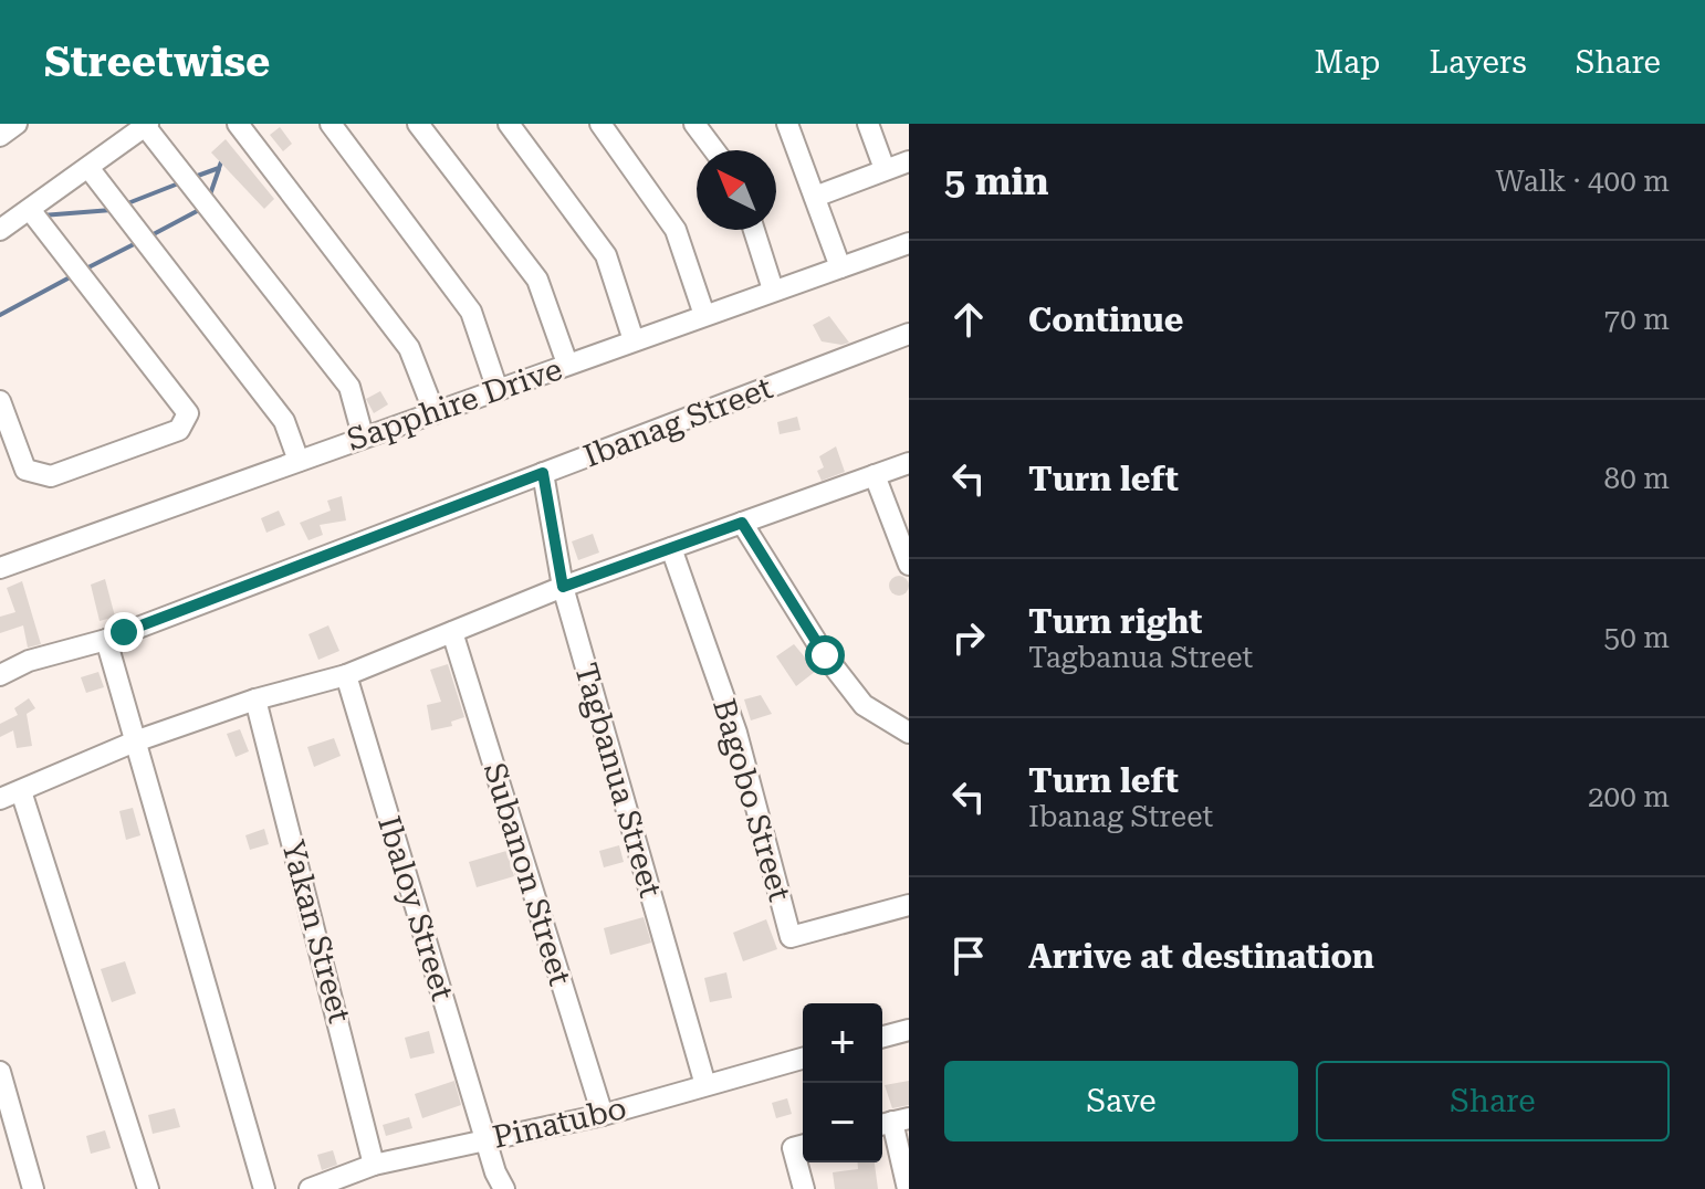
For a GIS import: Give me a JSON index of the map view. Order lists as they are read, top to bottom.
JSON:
{
  "streets": {
    "street": [
      "Sapphire Drive",
      "Ibanag Street",
      "Tagbanua Street",
      "Bagobo Street",
      "Subanon Street",
      "Ibaloy Street",
      "Yakan Street",
      "Pinatubo"
    ]
  },
  "crossings": [
    ["Ibanag Street", "Tagbanua Street"],
    ["Tagbanua Street", "Pinatubo"],
    ["Subanon Street", "Pinatubo"],
    ["Ibaloy Street", "Pinatubo"],
    ["Yakan Street", "Pinatubo"]
  ],
  "north": "top left",
  "page": {
    "header": "Streetwise",
    "nav": ["Map", "Layers", "Share"],
    "heading": ["5 min", "Walk · 400 m"],
    "list": [
      ["Continue", "70 m"],
      ["Turn left", "80 m"],
      ["Turn right", "Tagbanua Street", "50 m"],
      ["Turn left", "Ibanag Street", "200 m"],
      "Arrive at destination"
    ],
    "map_buttons": ["+", "−"],
    "buttons": ["Save", "Share"]
  }
}
